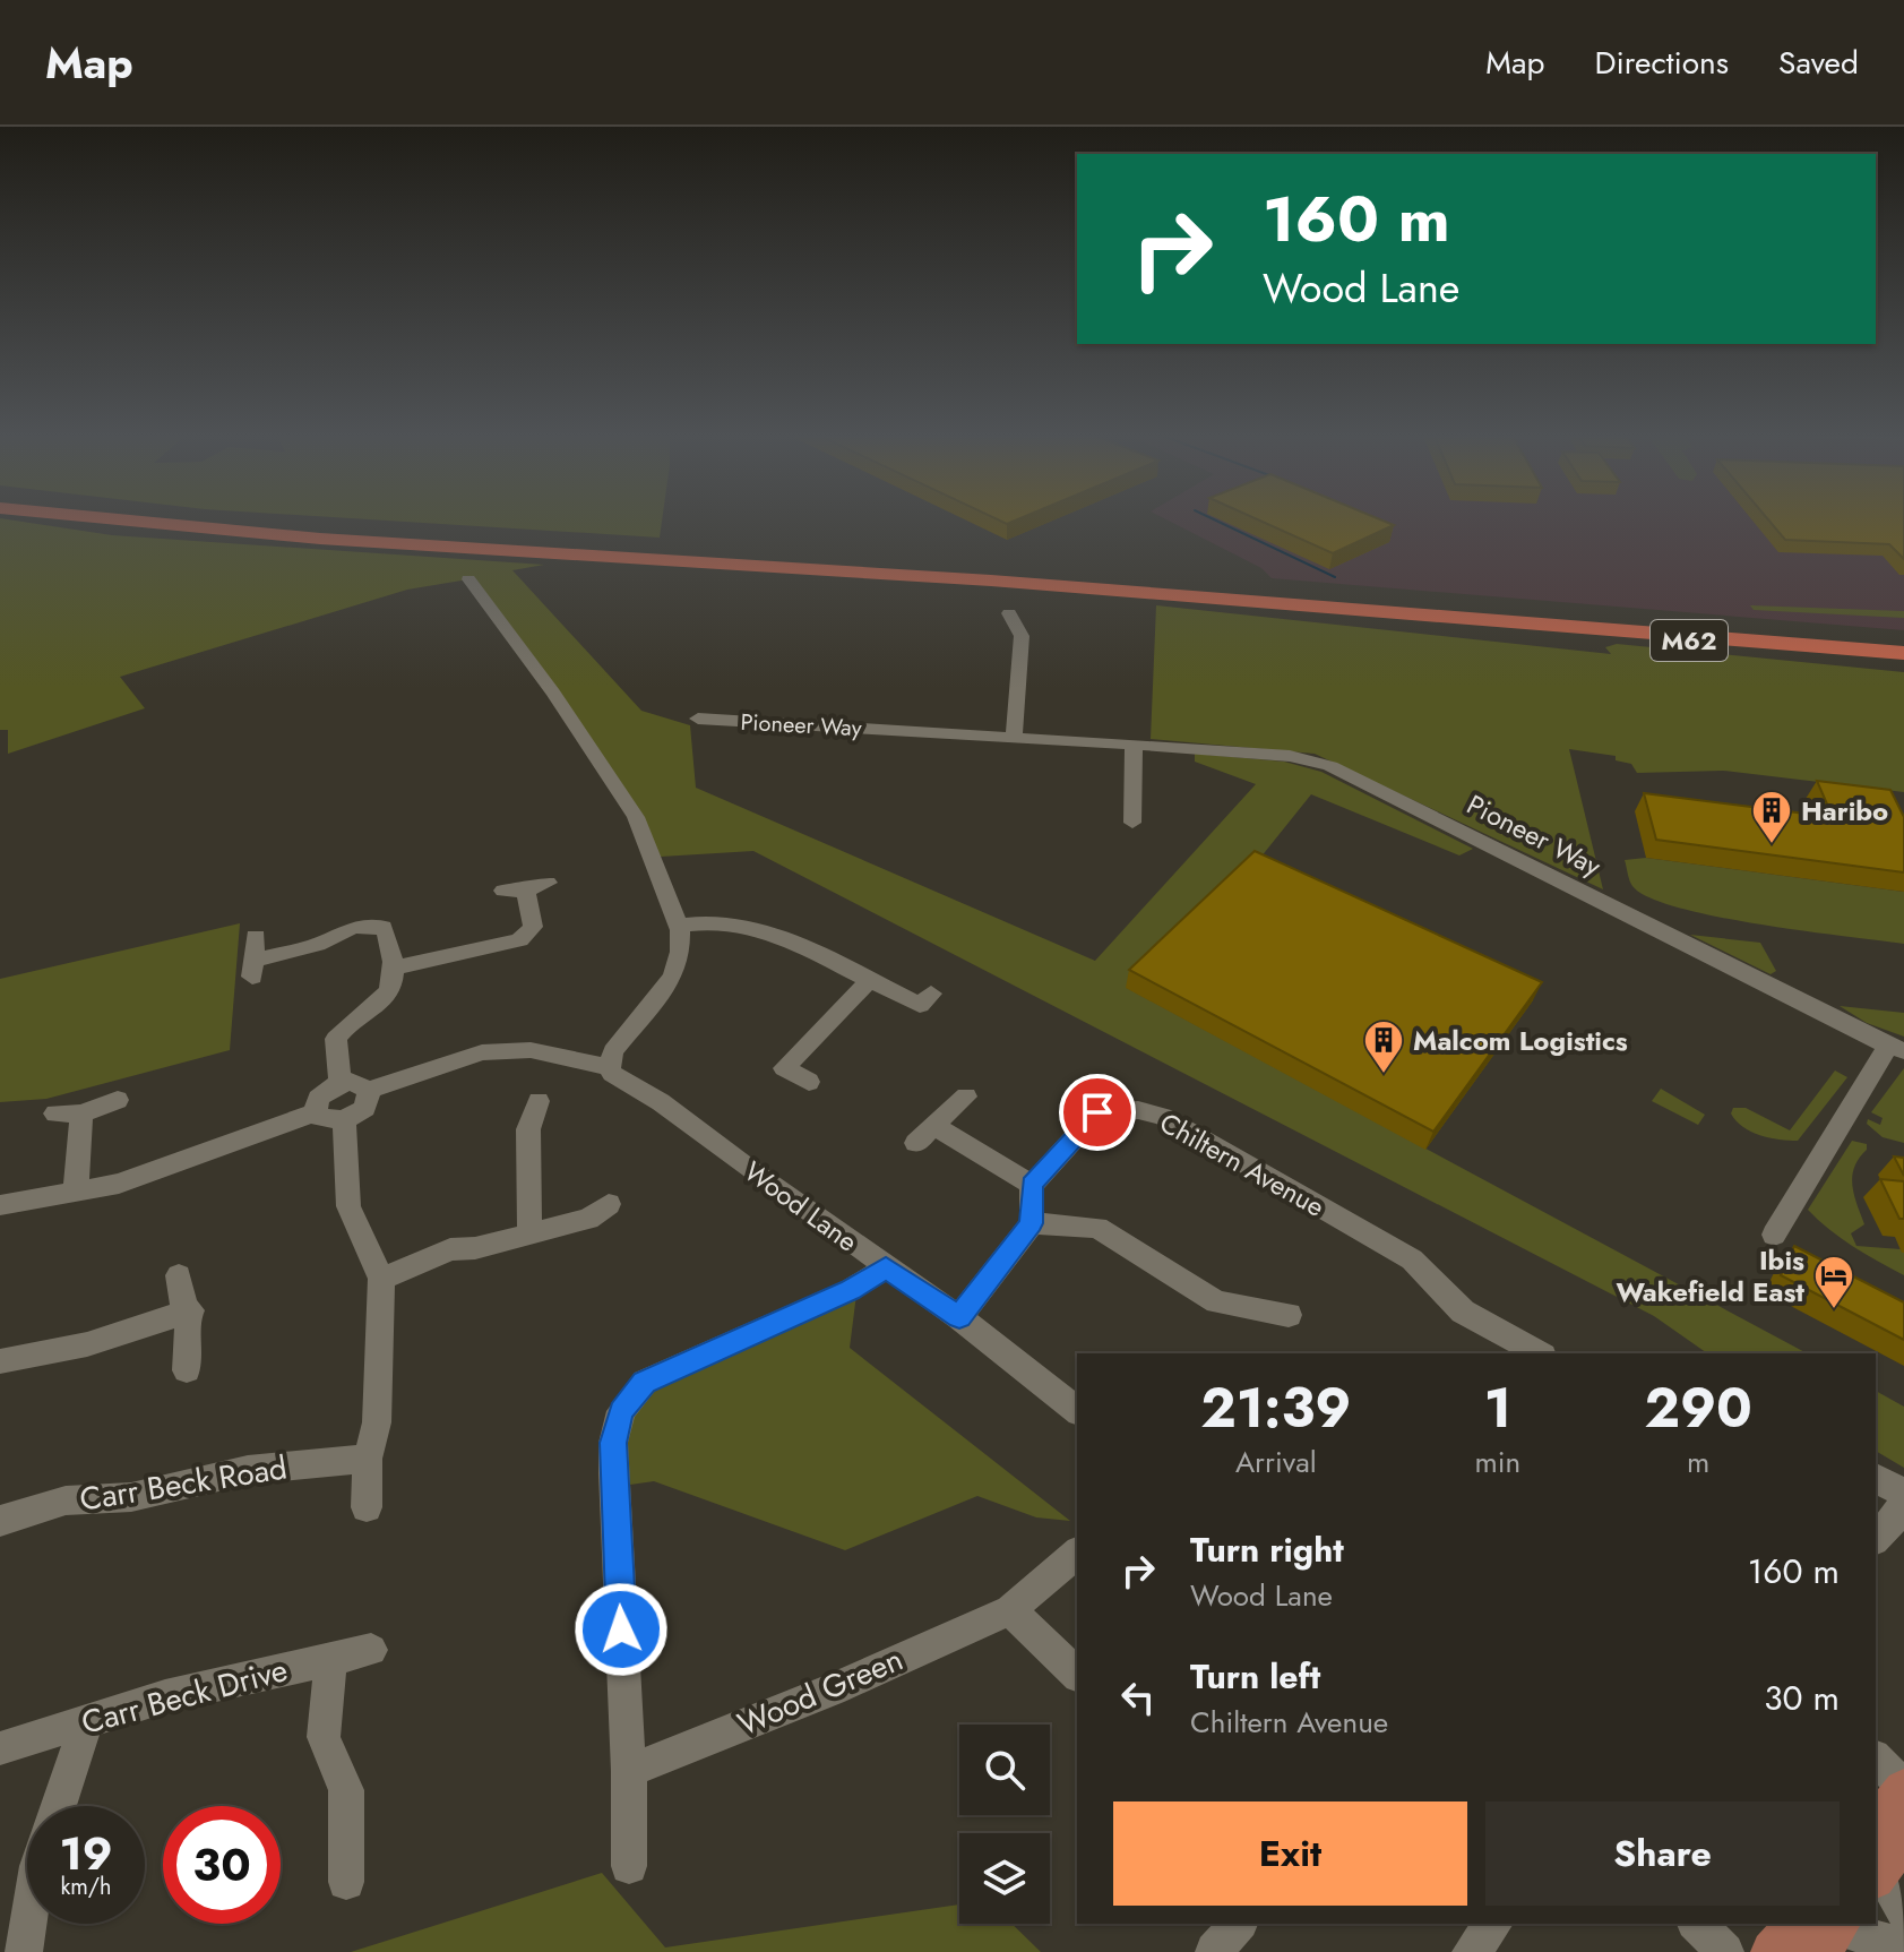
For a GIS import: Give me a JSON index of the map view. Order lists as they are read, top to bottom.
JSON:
{
  "streets": {
    "highway": ["M62"],
    "street": [
      "Pioneer Way",
      "Chiltern Avenue",
      "Wood Lane",
      "Carr Beck Road",
      "Wood Green",
      "Carr Beck Drive"
    ]
  },
  "places": {
    "building": ["Haribo", "Malcom Logistics"],
    "hotel": ["Ibis Wakefield East"]
  },
  "page": {
    "header": "Map",
    "nav": ["Map", "Directions", "Saved"],
    "turn": ["160 m", "Wood Lane"],
    "eta": [
      "21:39",
      "Arrival",
      "1",
      "min",
      "290",
      "m"
    ],
    "list": [
      {
        "name": "Turn right",
        "note": "Wood Lane",
        "value": "160 m"
      },
      {
        "name": "Turn left",
        "note": "Chiltern Avenue",
        "value": "30 m"
      }
    ],
    "buttons": ["Exit", "Share"],
    "speed": "19 km/h",
    "limit": "30"
  }
}
